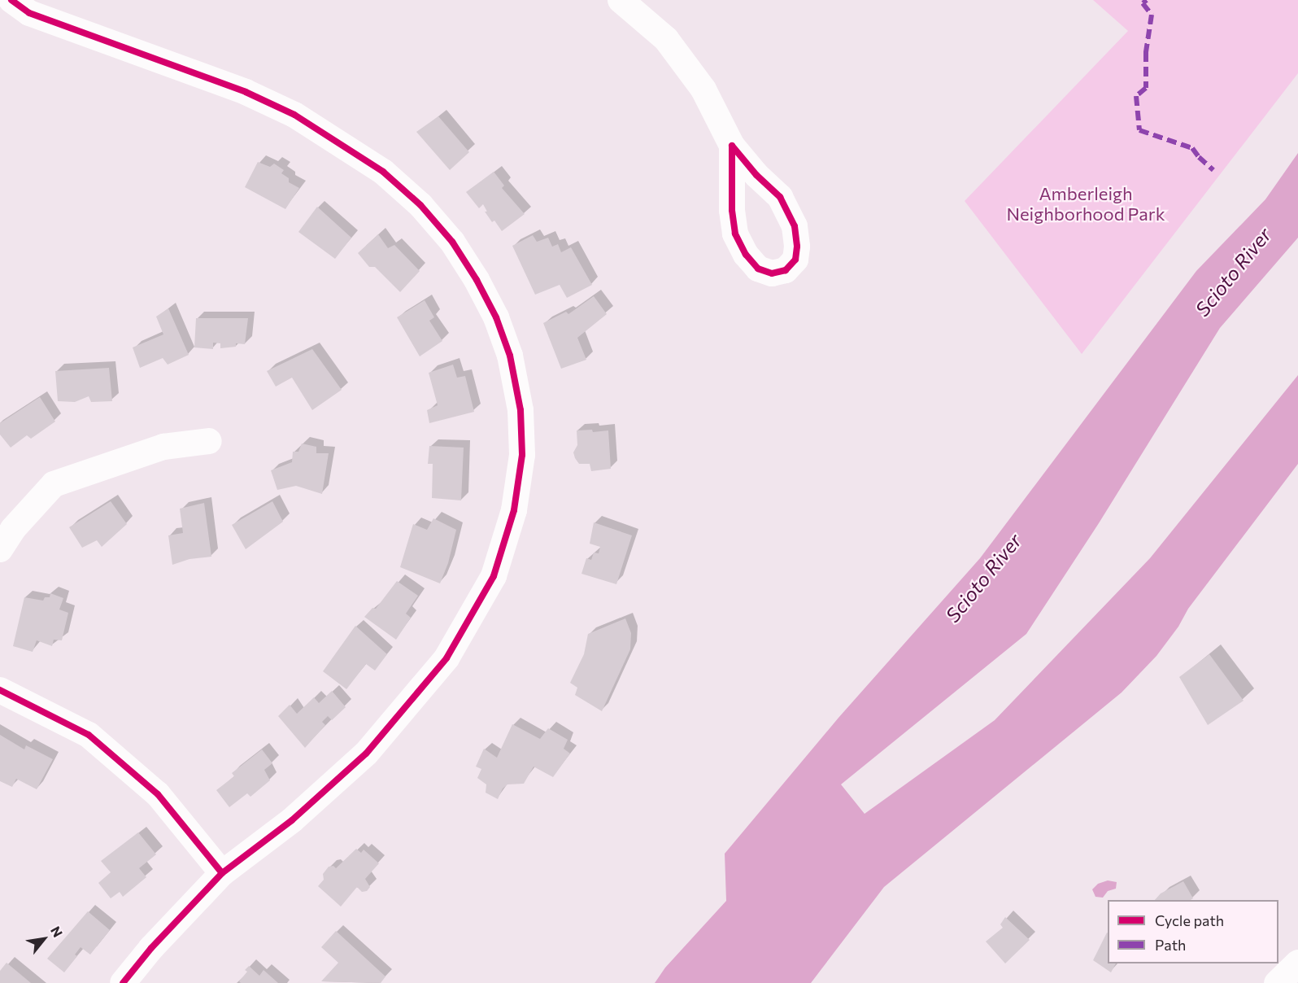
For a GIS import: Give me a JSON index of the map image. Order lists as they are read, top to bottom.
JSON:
{
  "water": ["Scioto River"],
  "parks": ["Amberleigh Neighborhood Park"],
  "legend": ["Cycle path", "Path"],
  "north": "top right"
}
